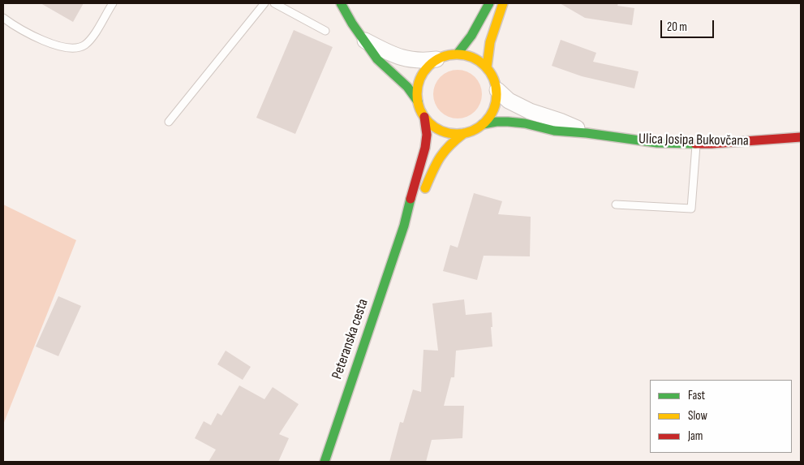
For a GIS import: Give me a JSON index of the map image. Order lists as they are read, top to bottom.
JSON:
{
  "streets": {
    "main road": ["Ulica Josipa Bukovčana", "Peteranska cesta"]
  },
  "crossings": [
    ["Ulica Josipa Bukovčana", "Peteranska cesta"]
  ],
  "legend": ["Fast", "Slow", "Jam"],
  "scale_bar": "20 m"
}
